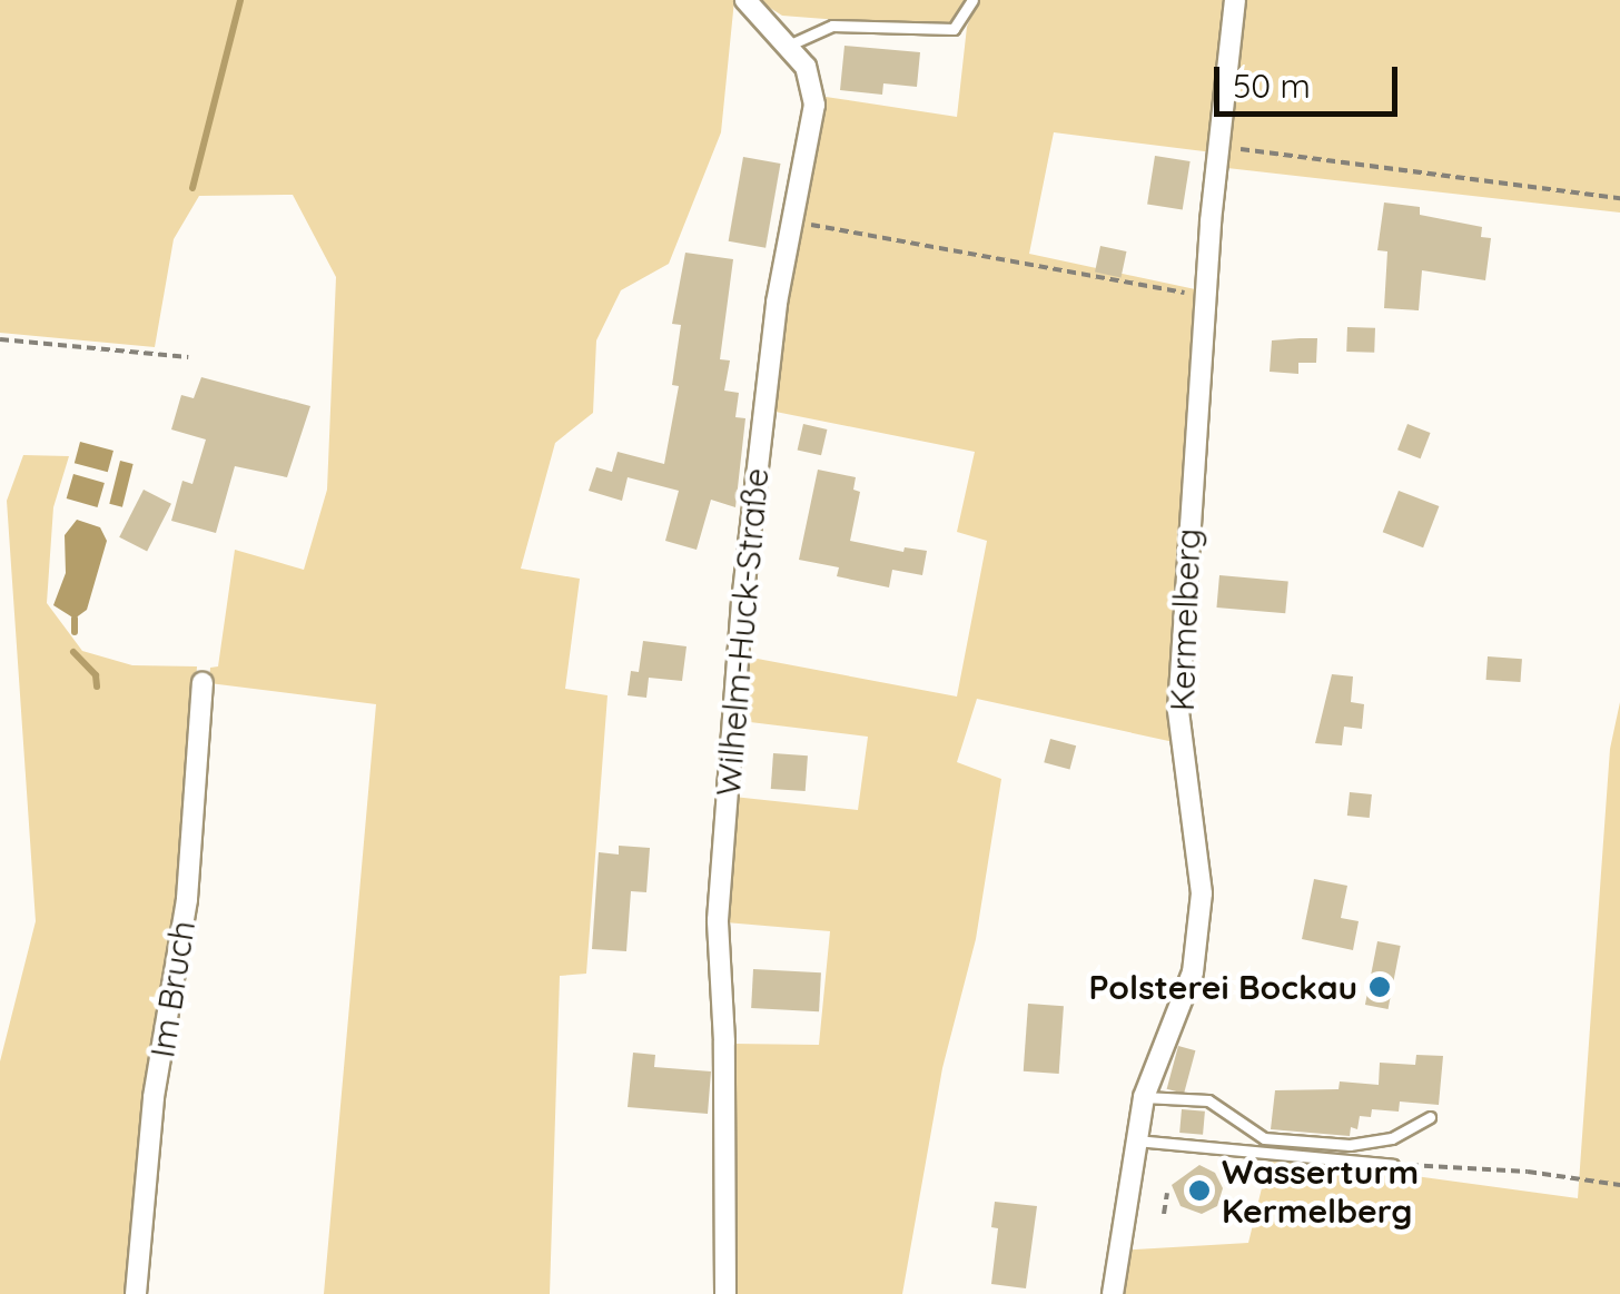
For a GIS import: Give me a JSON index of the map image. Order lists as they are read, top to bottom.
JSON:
{
  "streets": {
    "street": ["Kermelberg", "Wilhelm-Huck-Straße", "Im Bruch"]
  },
  "places": ["Polsterei Bockau", "Wasserturm Kermelberg"],
  "scale_bar": "50 m"
}
